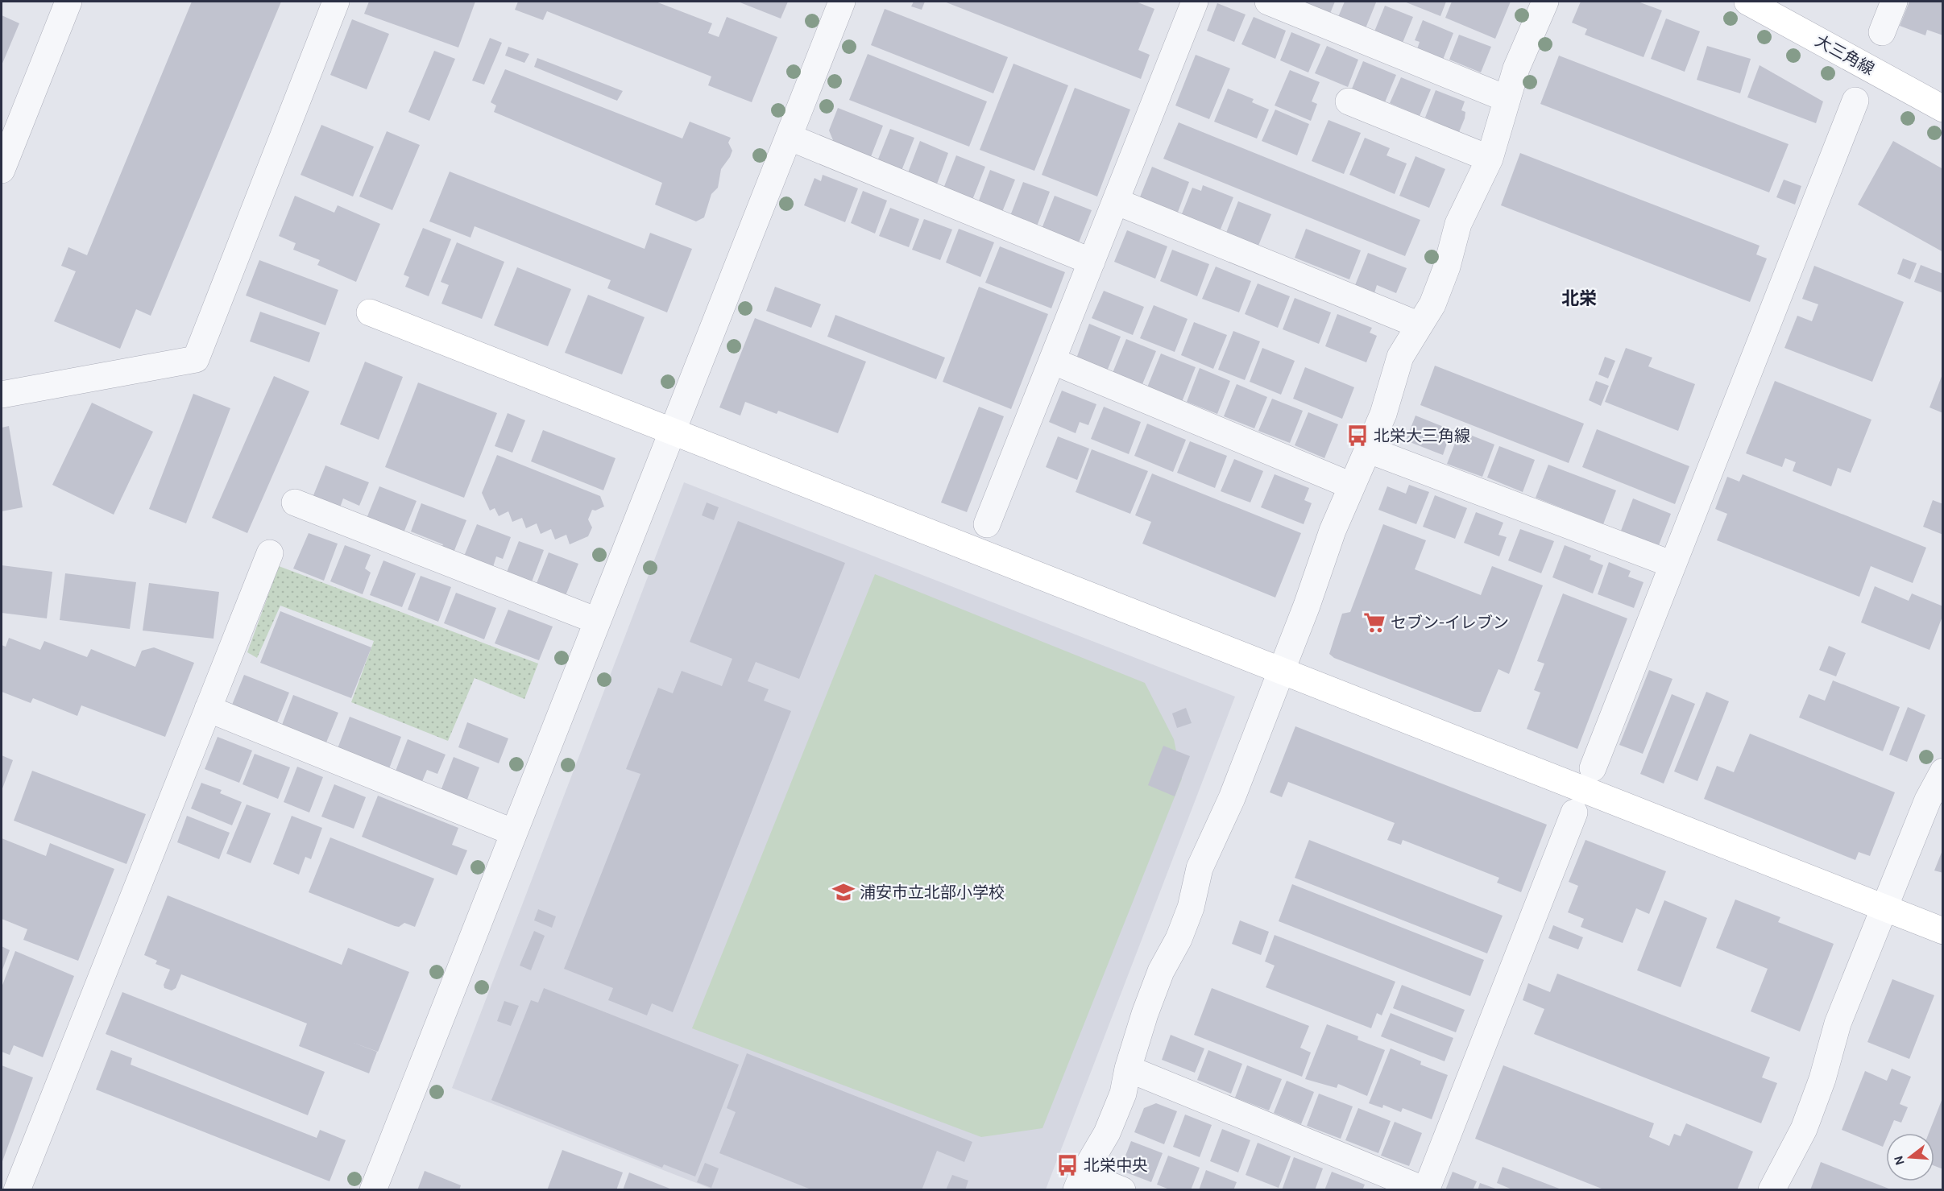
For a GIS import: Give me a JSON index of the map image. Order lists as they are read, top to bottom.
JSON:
{
  "streets": {
    "street": ["大三角線"]
  },
  "districts": ["北栄"],
  "places": {
    "bus stop": ["北栄大三角線", "北栄中央"],
    "supermarket": ["セブン-イレブン"],
    "school or university": ["浦安市立北部小学校"]
  },
  "north": "left"
}
